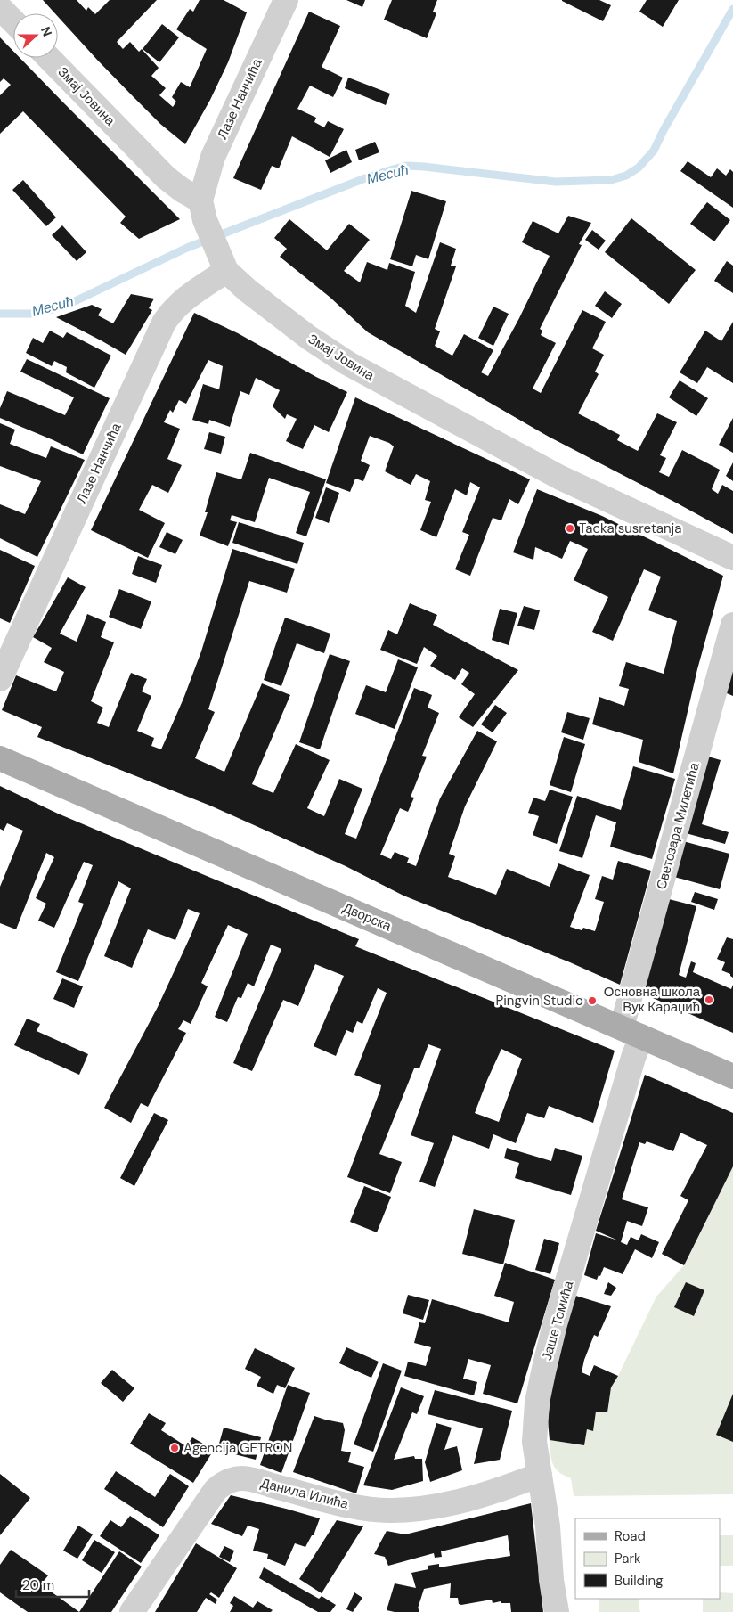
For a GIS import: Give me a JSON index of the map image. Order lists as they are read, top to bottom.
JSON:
{
  "streets": {
    "main road": ["Дворска"],
    "street": [
      "Змај Јовина",
      "Лазе Нанчића",
      "Светозара Милетића",
      "Јаше Томића",
      "Данила Илића"
    ]
  },
  "crossings": [
    ["Змај Јовина", "Лазе Нанчића"],
    ["Светозара Милетића", "Дворска"],
    ["Светозара Милетића", "Јаше Томића"],
    ["Дворска", "Јаше Томића"],
    ["Јаше Томића", "Данила Илића"]
  ],
  "water": ["Месић"],
  "places": [
    "Tacka susretanja",
    "Основна школа Вук Караџић",
    "Pingvin Studio",
    "Agencija GETRON"
  ],
  "legend": ["Road", "Park", "Building"],
  "scale_bar": "20 m",
  "north": "right"
}
